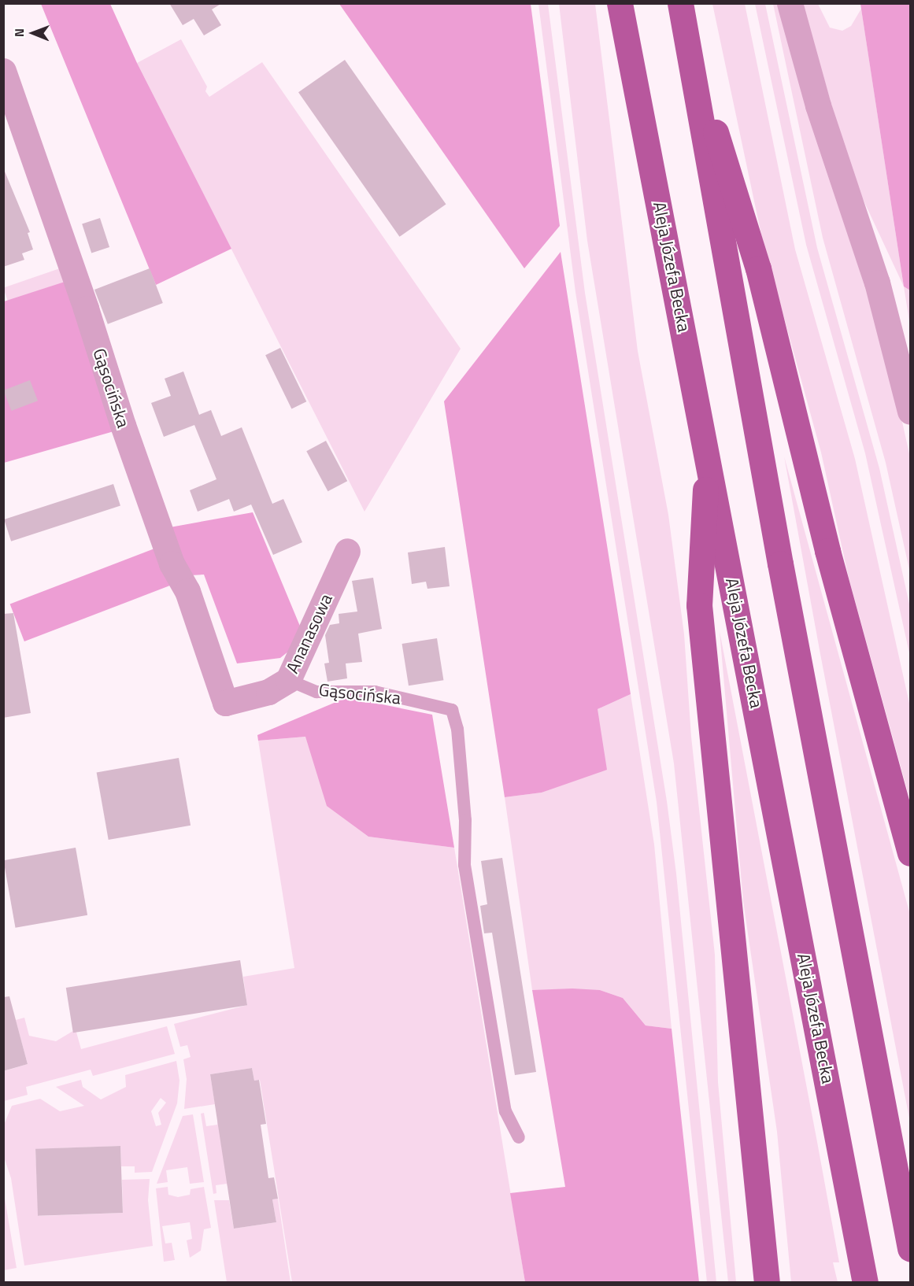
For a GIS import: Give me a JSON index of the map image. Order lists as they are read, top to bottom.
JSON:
{
  "streets": {
    "main road": ["Aleja Józefa Becka"],
    "street": ["Gąsocińska", "Ananasowa"]
  },
  "crossings": [
    ["Gąsocińska", "Ananasowa"]
  ],
  "north": "left"
}
